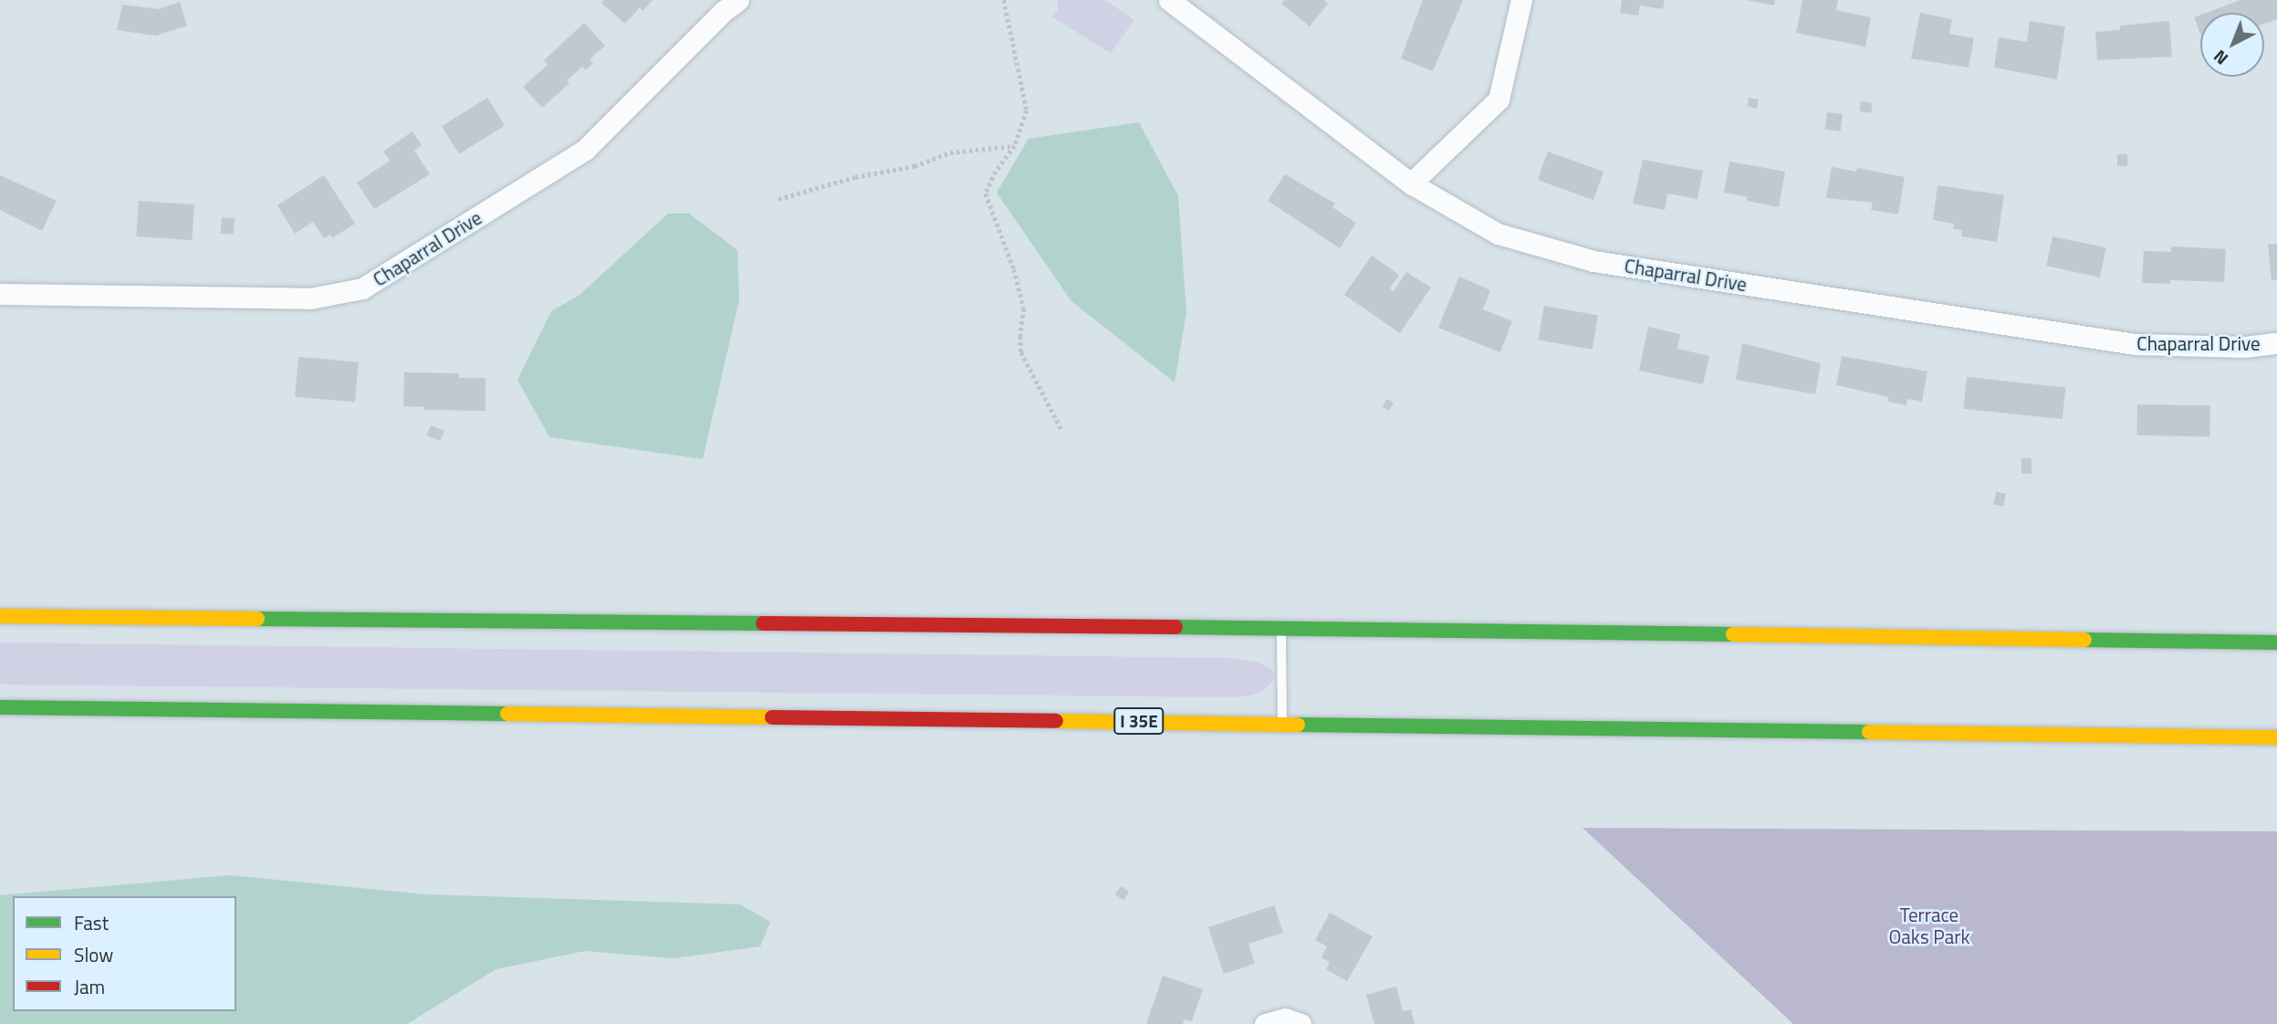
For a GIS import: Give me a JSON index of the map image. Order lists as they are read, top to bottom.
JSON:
{
  "streets": {
    "highway": ["I 35E"],
    "street": ["Chaparral Drive"]
  },
  "parks": ["Terrace Oaks Park"],
  "legend": ["Fast", "Slow", "Jam"],
  "north": "bottom left"
}
